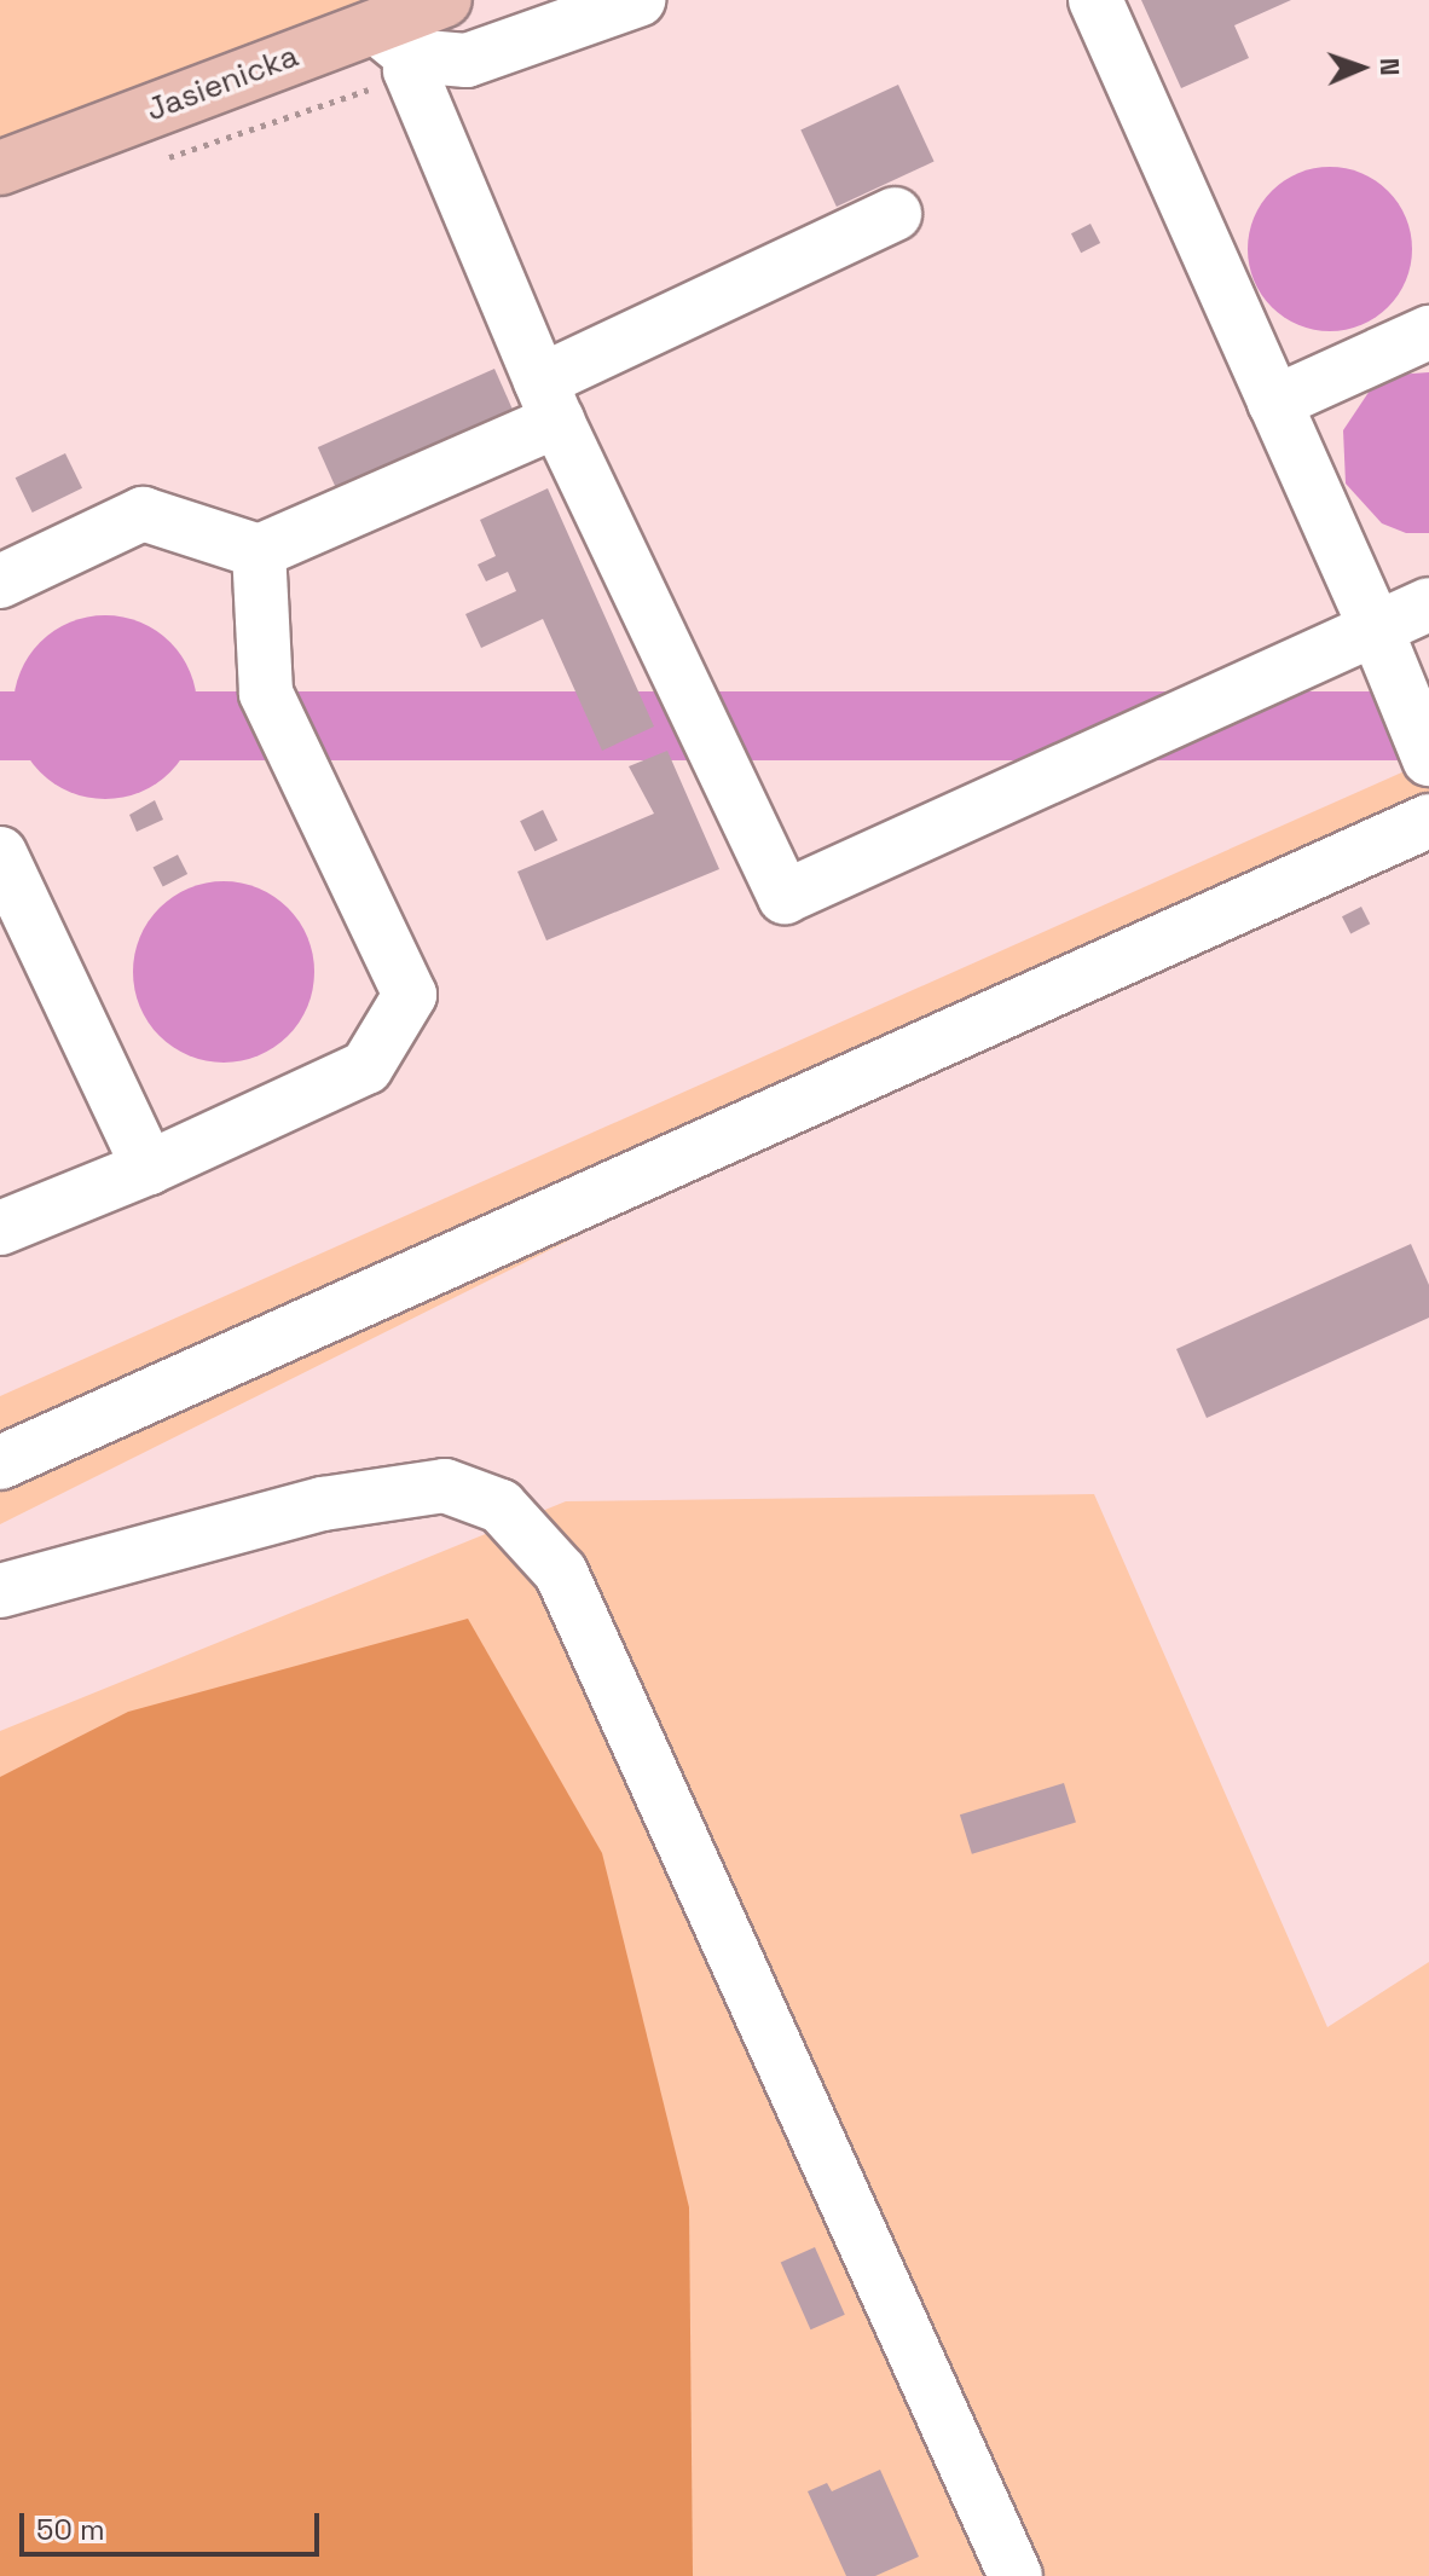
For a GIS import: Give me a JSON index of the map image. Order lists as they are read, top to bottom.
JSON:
{
  "streets": {
    "main road": ["Jasienicka"]
  },
  "scale_bar": "50 m",
  "north": "right"
}
